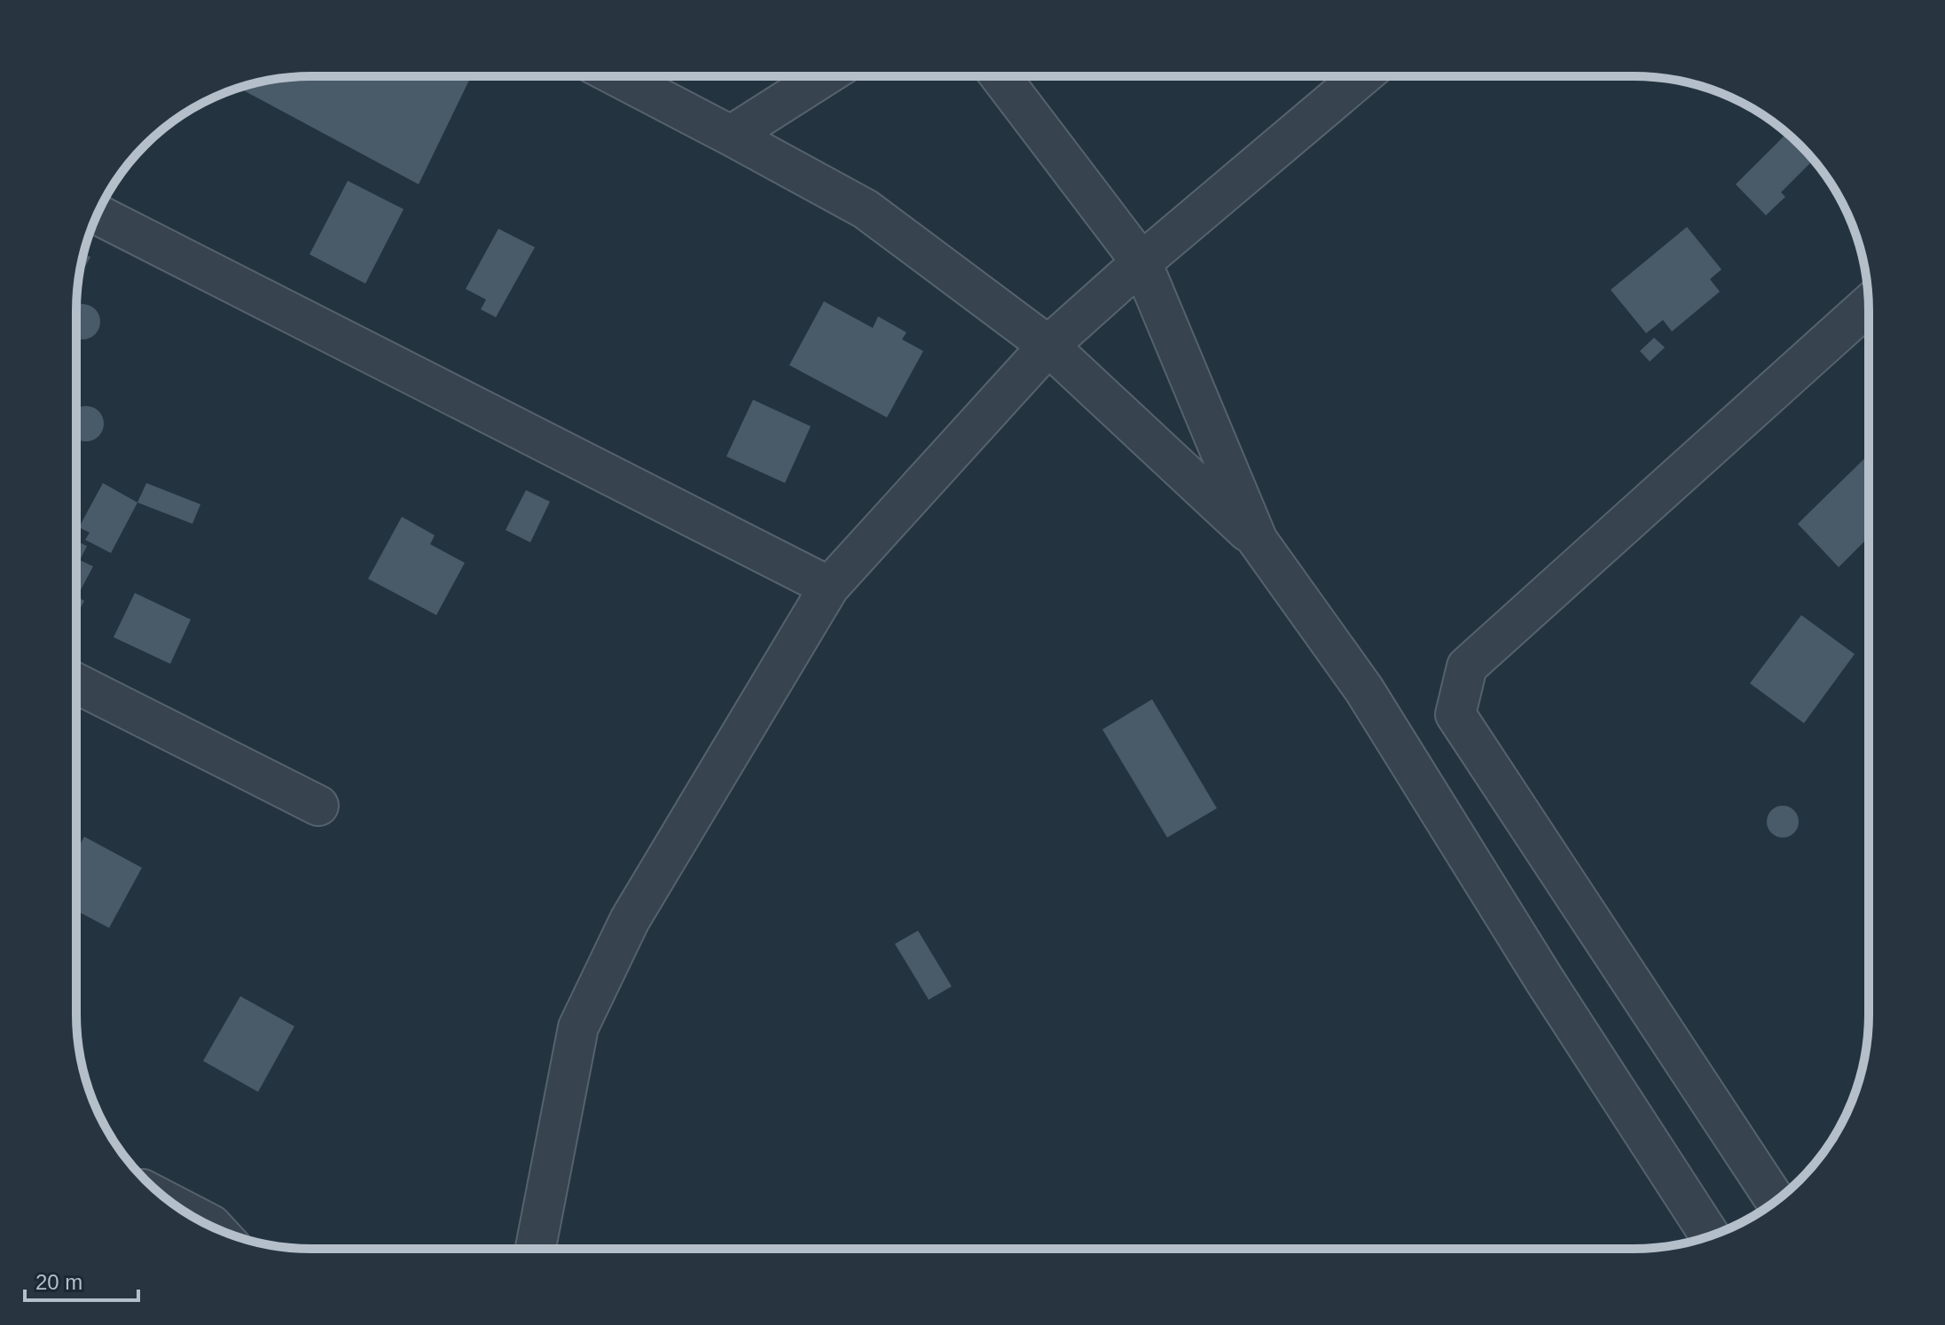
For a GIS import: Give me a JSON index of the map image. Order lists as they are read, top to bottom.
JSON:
{
  "scale_bar": "20 m"
}
